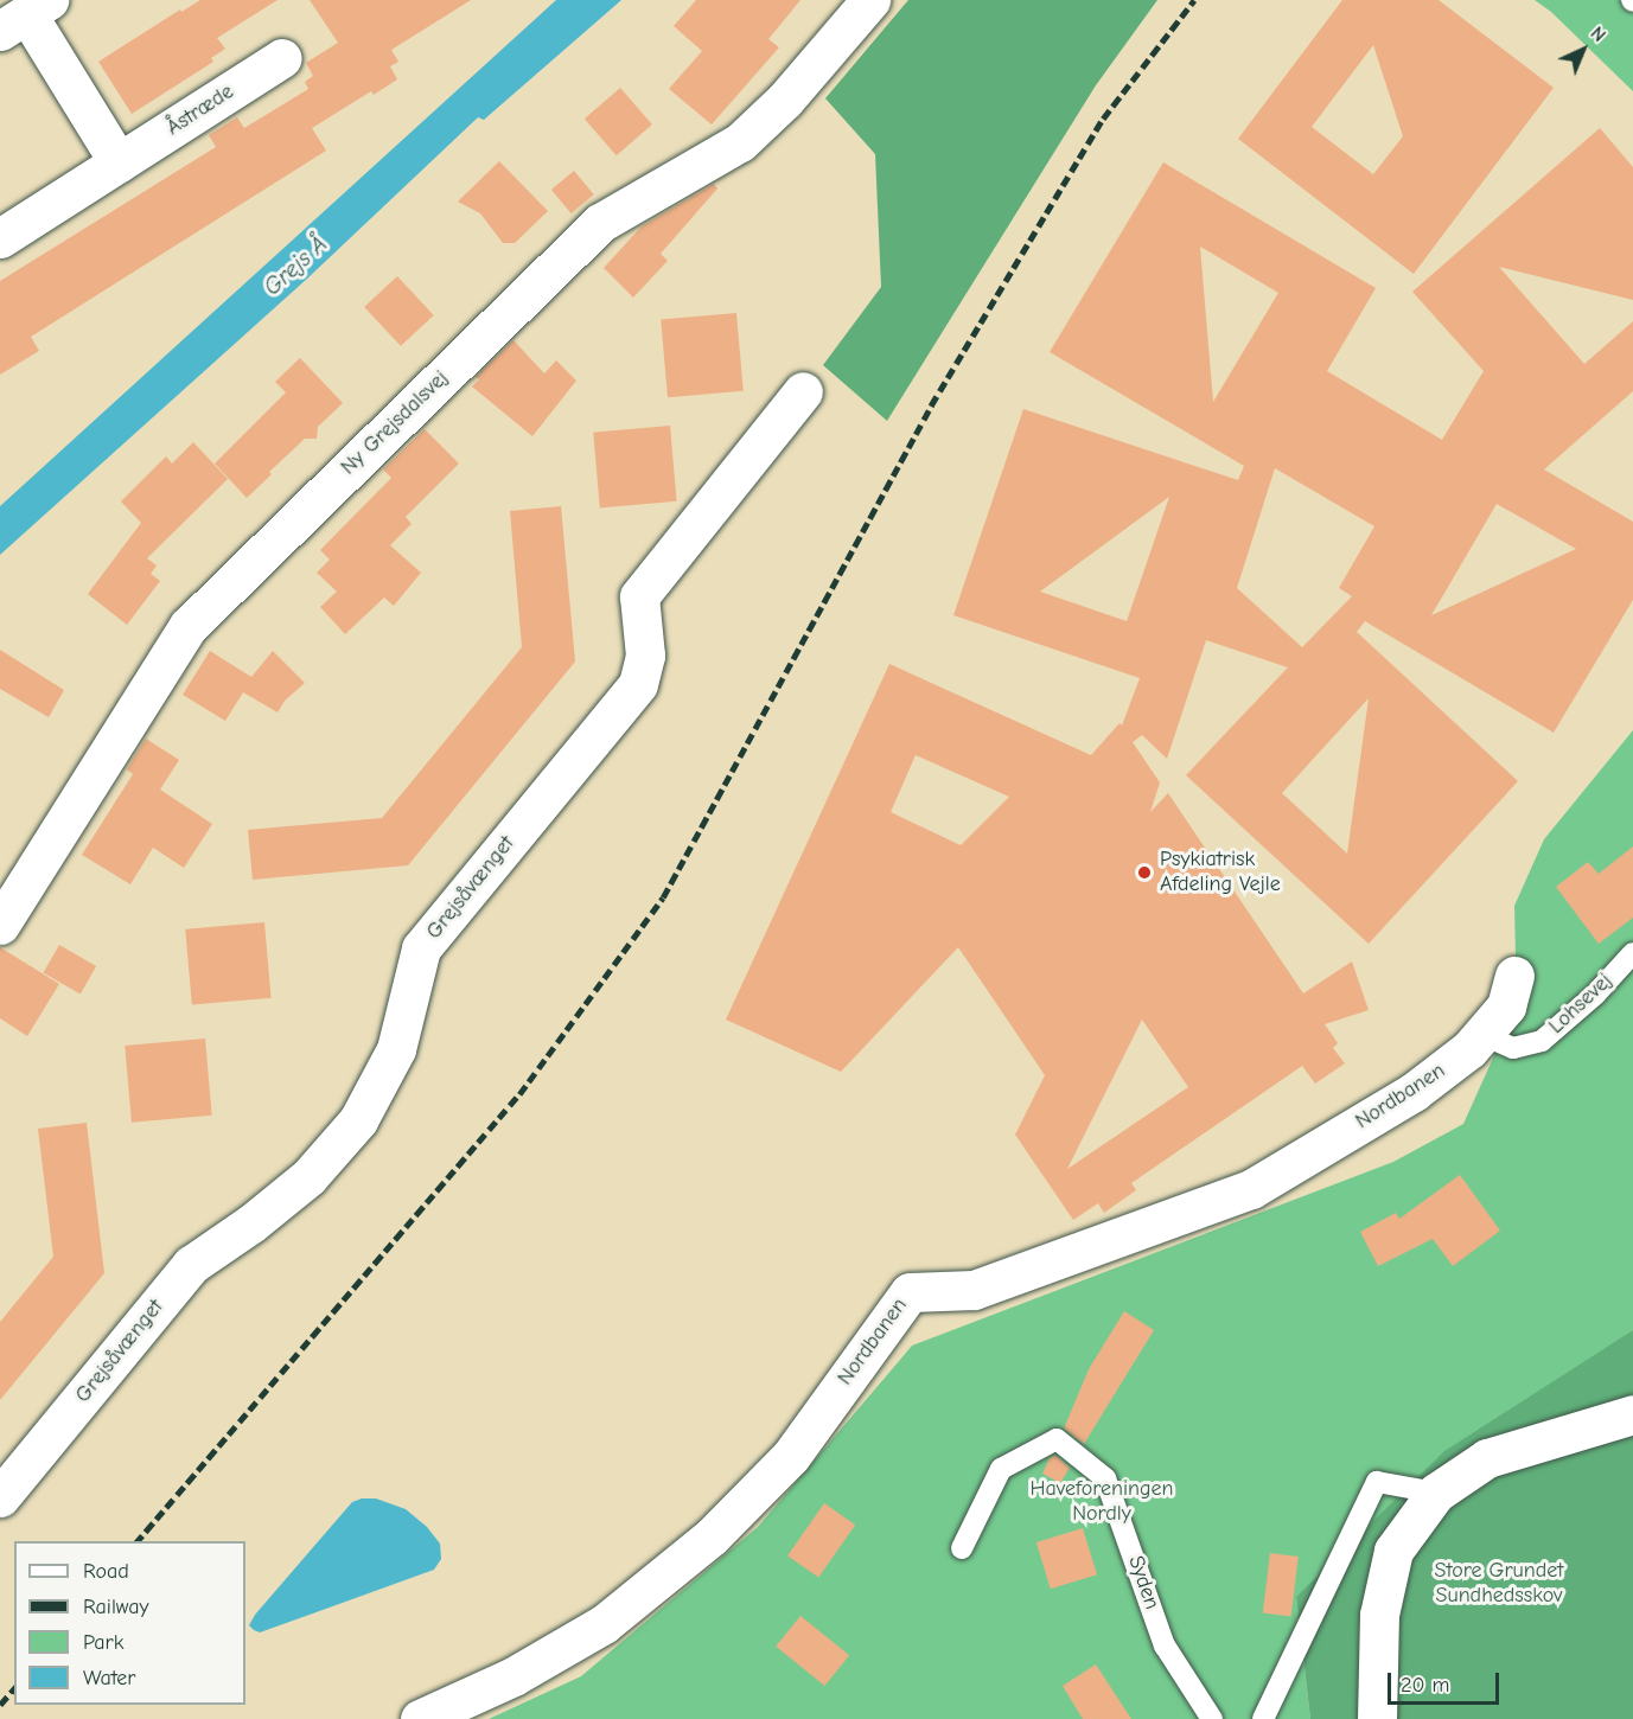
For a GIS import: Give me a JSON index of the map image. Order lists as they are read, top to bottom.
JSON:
{
  "streets": {
    "street": [
      "Åstræde",
      "Ny Grejsdalsvej",
      "Grejsåvænget",
      "Nordbanen"
    ],
    "lane": ["Lohsevej", "Syden"]
  },
  "crossings": [
    ["Lohsevej", "Nordbanen"]
  ],
  "water": ["Grejs Å"],
  "parks": ["Haveforeningen Nordly", "Store Grundet Sundhedsskov"],
  "places": ["Psykiatrisk Afdeling Vejle"],
  "legend": [
    "Road",
    "Railway",
    "Park",
    "Water"
  ],
  "scale_bar": "20 m",
  "north": "top right"
}
